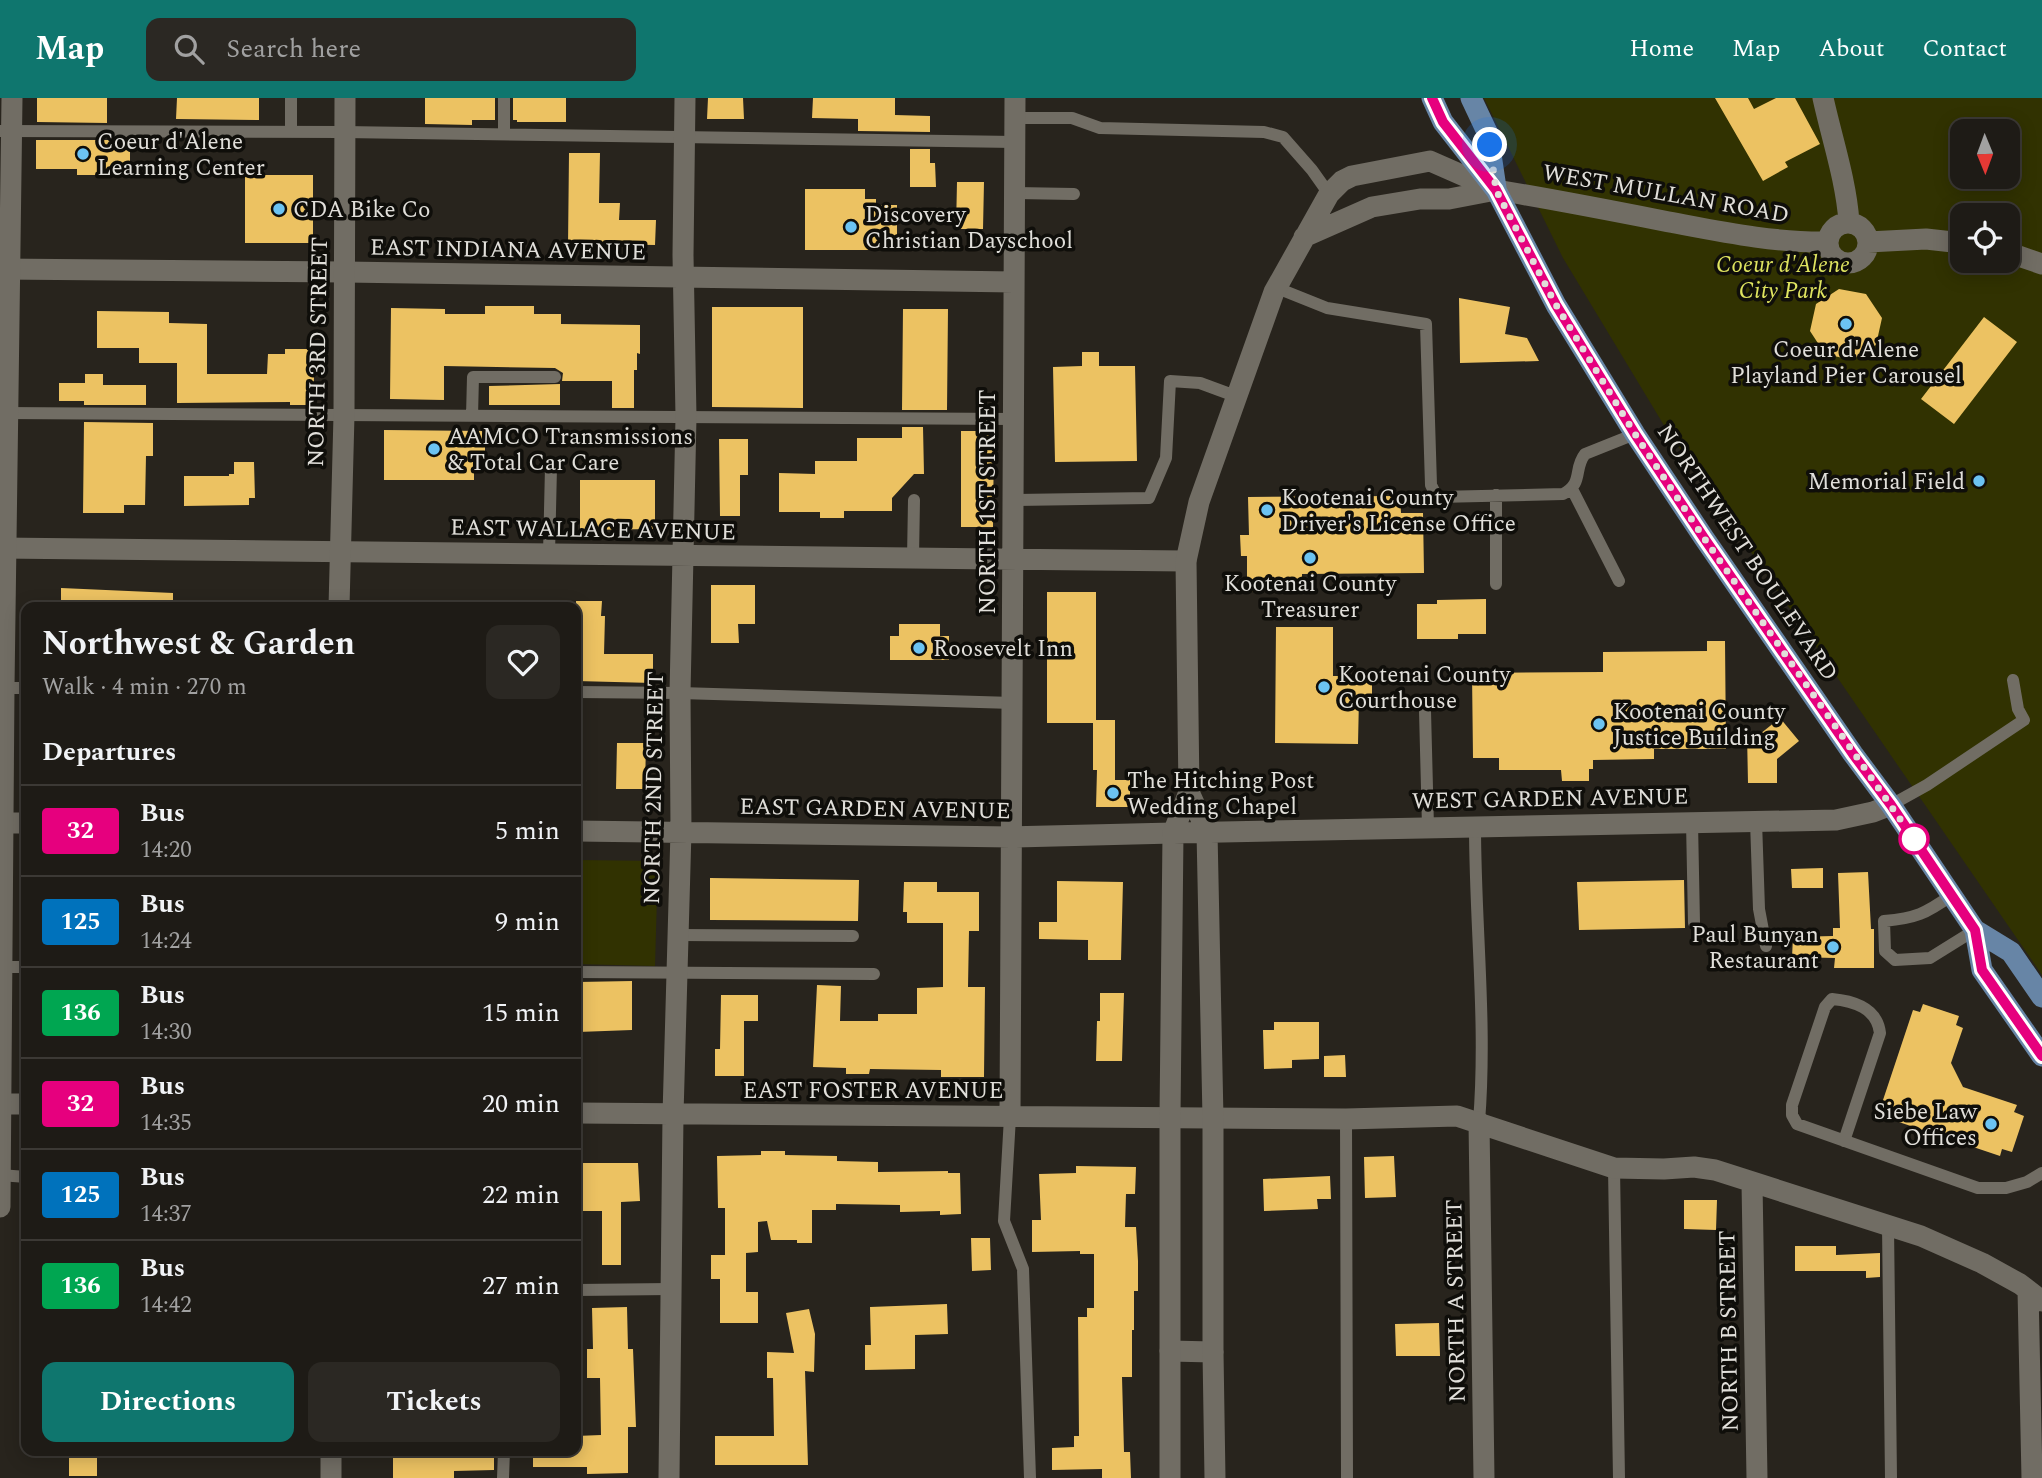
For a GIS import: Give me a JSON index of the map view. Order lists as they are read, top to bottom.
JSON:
{
  "streets": {
    "main road": ["NORTHWEST BOULEVARD"],
    "street": [
      "WEST MULLAN ROAD",
      "EAST INDIANA AVENUE",
      "NORTH 3RD STREET",
      "NORTH 1ST STREET",
      "EAST WALLACE AVENUE",
      "NORTH 2ND STREET",
      "WEST GARDEN AVENUE",
      "EAST GARDEN AVENUE",
      "EAST FOSTER AVENUE",
      "NORTH A STREET",
      "NORTH B STREET"
    ]
  },
  "crossings": [
    ["WEST MULLAN ROAD", "NORTHWEST BOULEVARD"],
    ["EAST INDIANA AVENUE", "NORTH 3RD STREET"],
    ["EAST INDIANA AVENUE", "NORTH 1ST STREET"],
    ["EAST INDIANA AVENUE", "NORTH 2ND STREET"],
    ["NORTH 3RD STREET", "EAST WALLACE AVENUE"],
    ["NORTH 1ST STREET", "EAST WALLACE AVENUE"],
    ["NORTH 1ST STREET", "EAST GARDEN AVENUE"],
    ["NORTH 1ST STREET", "EAST FOSTER AVENUE"],
    ["EAST WALLACE AVENUE", "NORTH 2ND STREET"],
    ["NORTHWEST BOULEVARD", "WEST GARDEN AVENUE"],
    ["NORTH 2ND STREET", "EAST GARDEN AVENUE"],
    ["NORTH 2ND STREET", "EAST FOSTER AVENUE"],
    ["WEST GARDEN AVENUE", "EAST GARDEN AVENUE"],
    ["EAST FOSTER AVENUE", "NORTH A STREET"],
    ["EAST FOSTER AVENUE", "NORTH B STREET"]
  ],
  "parks": ["Coeur d'Alene City Park"],
  "places": [
    "Coeur d'Alene Learning Center",
    "CDA Bike Co",
    "Discovery Christian Dayschool",
    "Coeur d'Alene Playland Pier Carousel",
    "AAMCO Transmissions & Total Car Care",
    "Memorial Field",
    "Kootenai County Driver's License Office",
    "Kootenai County Treasurer",
    "Roosevelt Inn",
    "Kootenai County Courthouse",
    "Kootenai County Justice Building",
    "The Hitching Post Wedding Chapel",
    "Paul Bunyan Restaurant",
    "Siebe Law Offices"
  ],
  "lines": ["bus line 32"],
  "north": "bottom",
  "page": {
    "header": "Map",
    "search": "Search here",
    "nav": [
      "Home",
      "Map",
      "About",
      "Contact"
    ],
    "heading": [
      ["Northwest & Garden", "Walk · 4 min · 270 m"],
      "Departures"
    ],
    "list": [
      {
        "mark": "32",
        "name": "Bus",
        "note": "14:20",
        "value": "5 min"
      },
      {
        "mark": "125",
        "name": "Bus",
        "note": "14:24",
        "value": "9 min"
      },
      {
        "mark": "136",
        "name": "Bus",
        "note": "14:30",
        "value": "15 min"
      },
      {
        "mark": "32",
        "name": "Bus",
        "note": "14:35",
        "value": "20 min"
      },
      {
        "mark": "125",
        "name": "Bus",
        "note": "14:37",
        "value": "22 min"
      },
      {
        "mark": "136",
        "name": "Bus",
        "note": "14:42",
        "value": "27 min"
      }
    ],
    "buttons": ["Directions", "Tickets"]
  }
}
